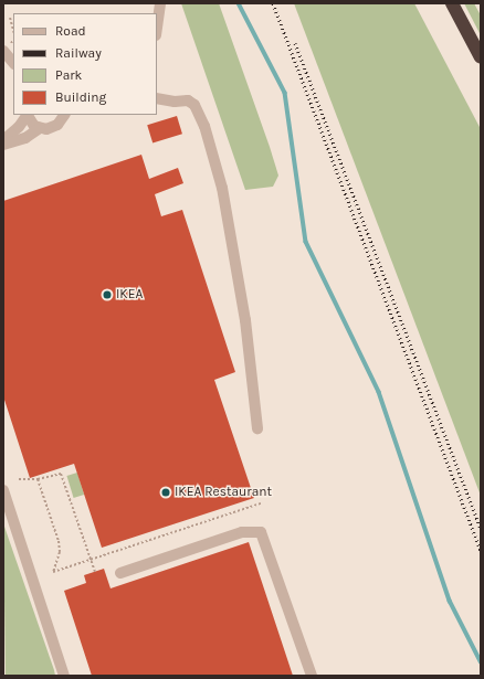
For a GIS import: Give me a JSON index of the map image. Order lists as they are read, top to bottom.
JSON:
{
  "places": ["IKEA", "IKEA Restaurant"],
  "legend": [
    "Road",
    "Railway",
    "Park",
    "Building"
  ]
}
